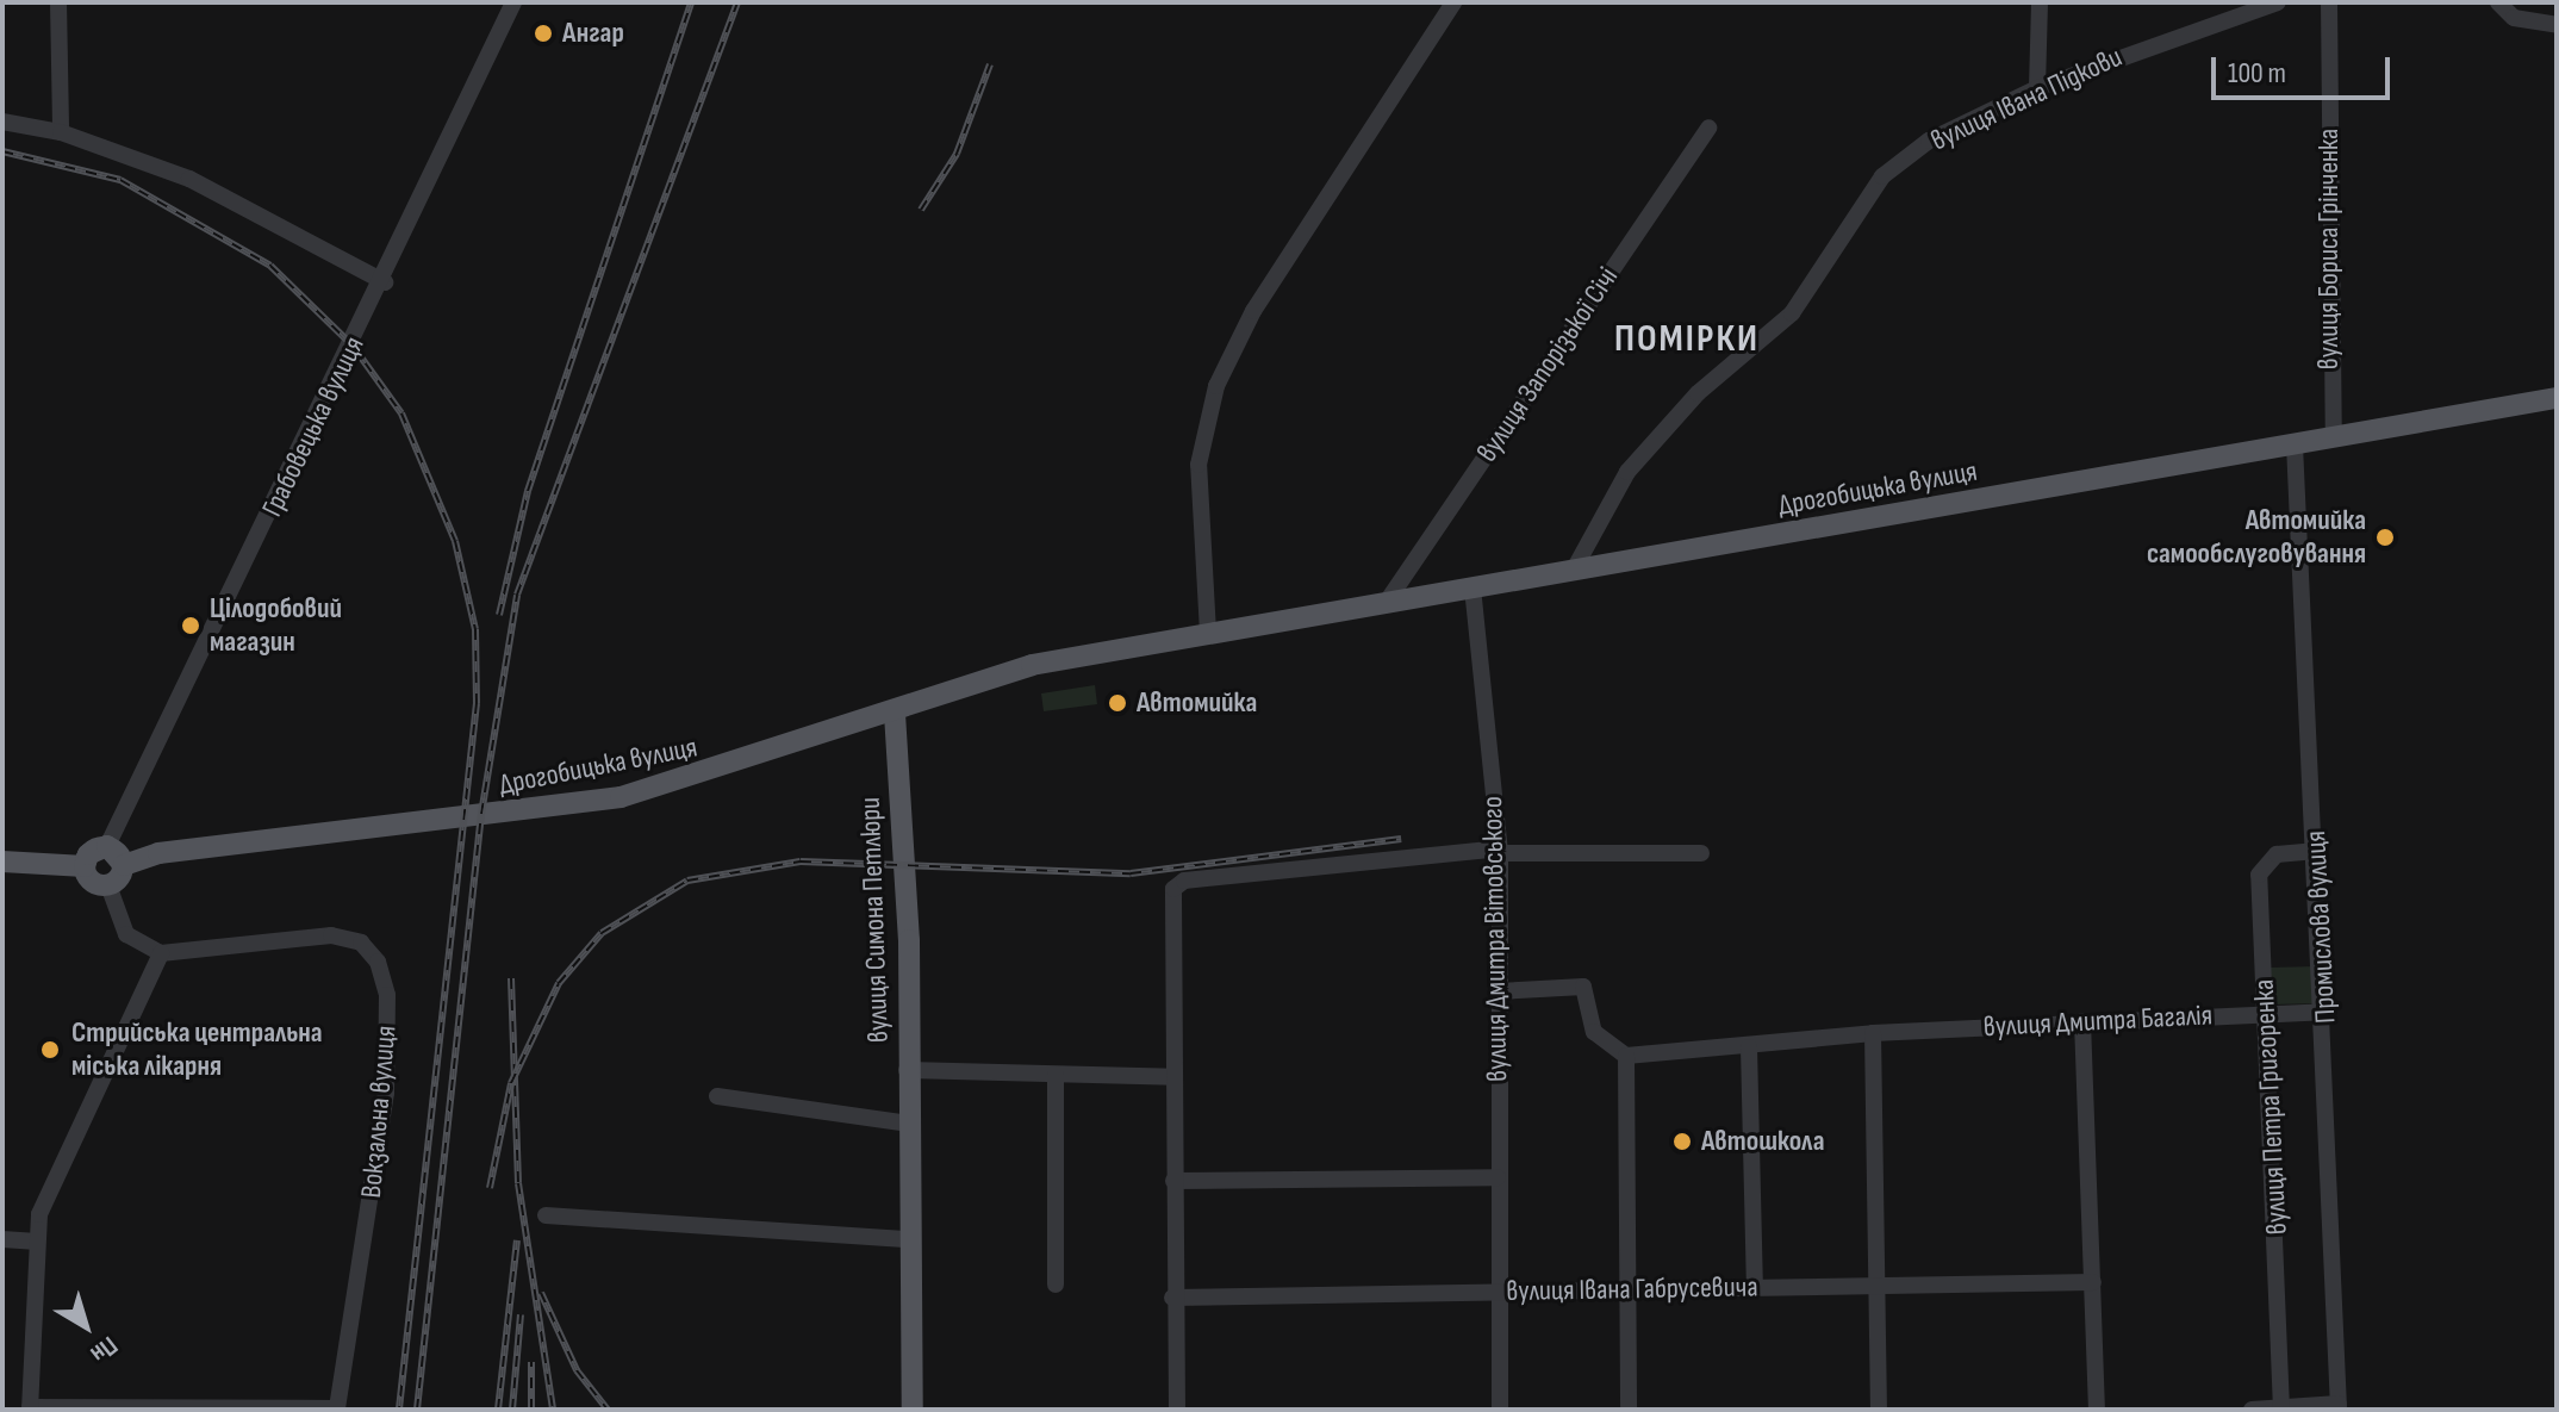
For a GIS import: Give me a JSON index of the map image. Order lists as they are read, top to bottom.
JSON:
{
  "streets": {
    "main road": ["Дрогобицька вулиця", "вулиця Симона Петлюри"],
    "street": [
      "вулиця Івана Підкови",
      "вулиця Бориса Грінченка",
      "вулиця Запорізької Січі",
      "Грабовецька вулиця",
      "Промислова вулиця",
      "вулиця Дмитра Вітовського",
      "вулиця Дмитра Багалія",
      "вулиця Петра Григоренка",
      "Вокзальна вулиця",
      "вулиця Івана Габрусевича"
    ]
  },
  "crossings": [
    ["вулиця Івана Підкови", "Дрогобицька вулиця"],
    ["вулиця Бориса Грінченка", "Дрогобицька вулиця"],
    ["вулиця Запорізької Січі", "Дрогобицька вулиця"],
    ["Грабовецька вулиця", "Дрогобицька вулиця"],
    ["Дрогобицька вулиця", "вулиця Симона Петлюри"],
    ["Дрогобицька вулиця", "Промислова вулиця"],
    ["Дрогобицька вулиця", "вулиця Дмитра Вітовського"],
    ["Промислова вулиця", "вулиця Дмитра Багалія"],
    ["Промислова вулиця", "вулиця Петра Григоренка"],
    ["вулиця Дмитра Вітовського", "вулиця Івана Габрусевича"],
    ["вулиця Дмитра Багалія", "вулиця Петра Григоренка"]
  ],
  "districts": ["ПОМІРКИ"],
  "places": [
    "Ангар",
    "Автомийка самообслуговування",
    "Цілодобовий магазин",
    "Автомийка",
    "Стрийська центральна міська лікарня",
    "Автошкола"
  ],
  "scale_bar": "100 m",
  "north": "bottom right"
}
